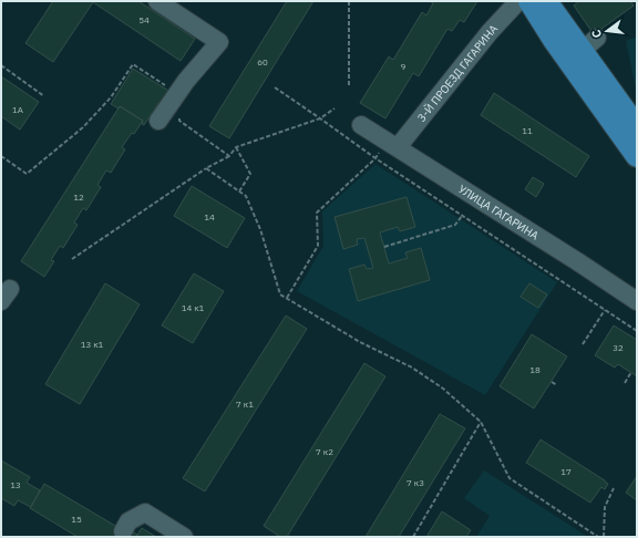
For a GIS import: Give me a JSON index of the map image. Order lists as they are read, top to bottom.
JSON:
{
  "streets": {
    "street": ["3-Й ПРОЕЗД ГАГАРИНА", "УЛИЦА ГАГАРИНА"]
  },
  "crossings": [
    ["3-Й ПРОЕЗД ГАГАРИНА", "УЛИЦА ГАГАРИНА"]
  ],
  "house_numbers": [
    "54",
    "60",
    "9",
    "1А",
    "11",
    "12",
    "14",
    "14 к1",
    "13 к1",
    "32",
    "18",
    "7 к1",
    "7 к2",
    "17",
    "7 к3",
    "13",
    "15"
  ],
  "north": "left"
}
